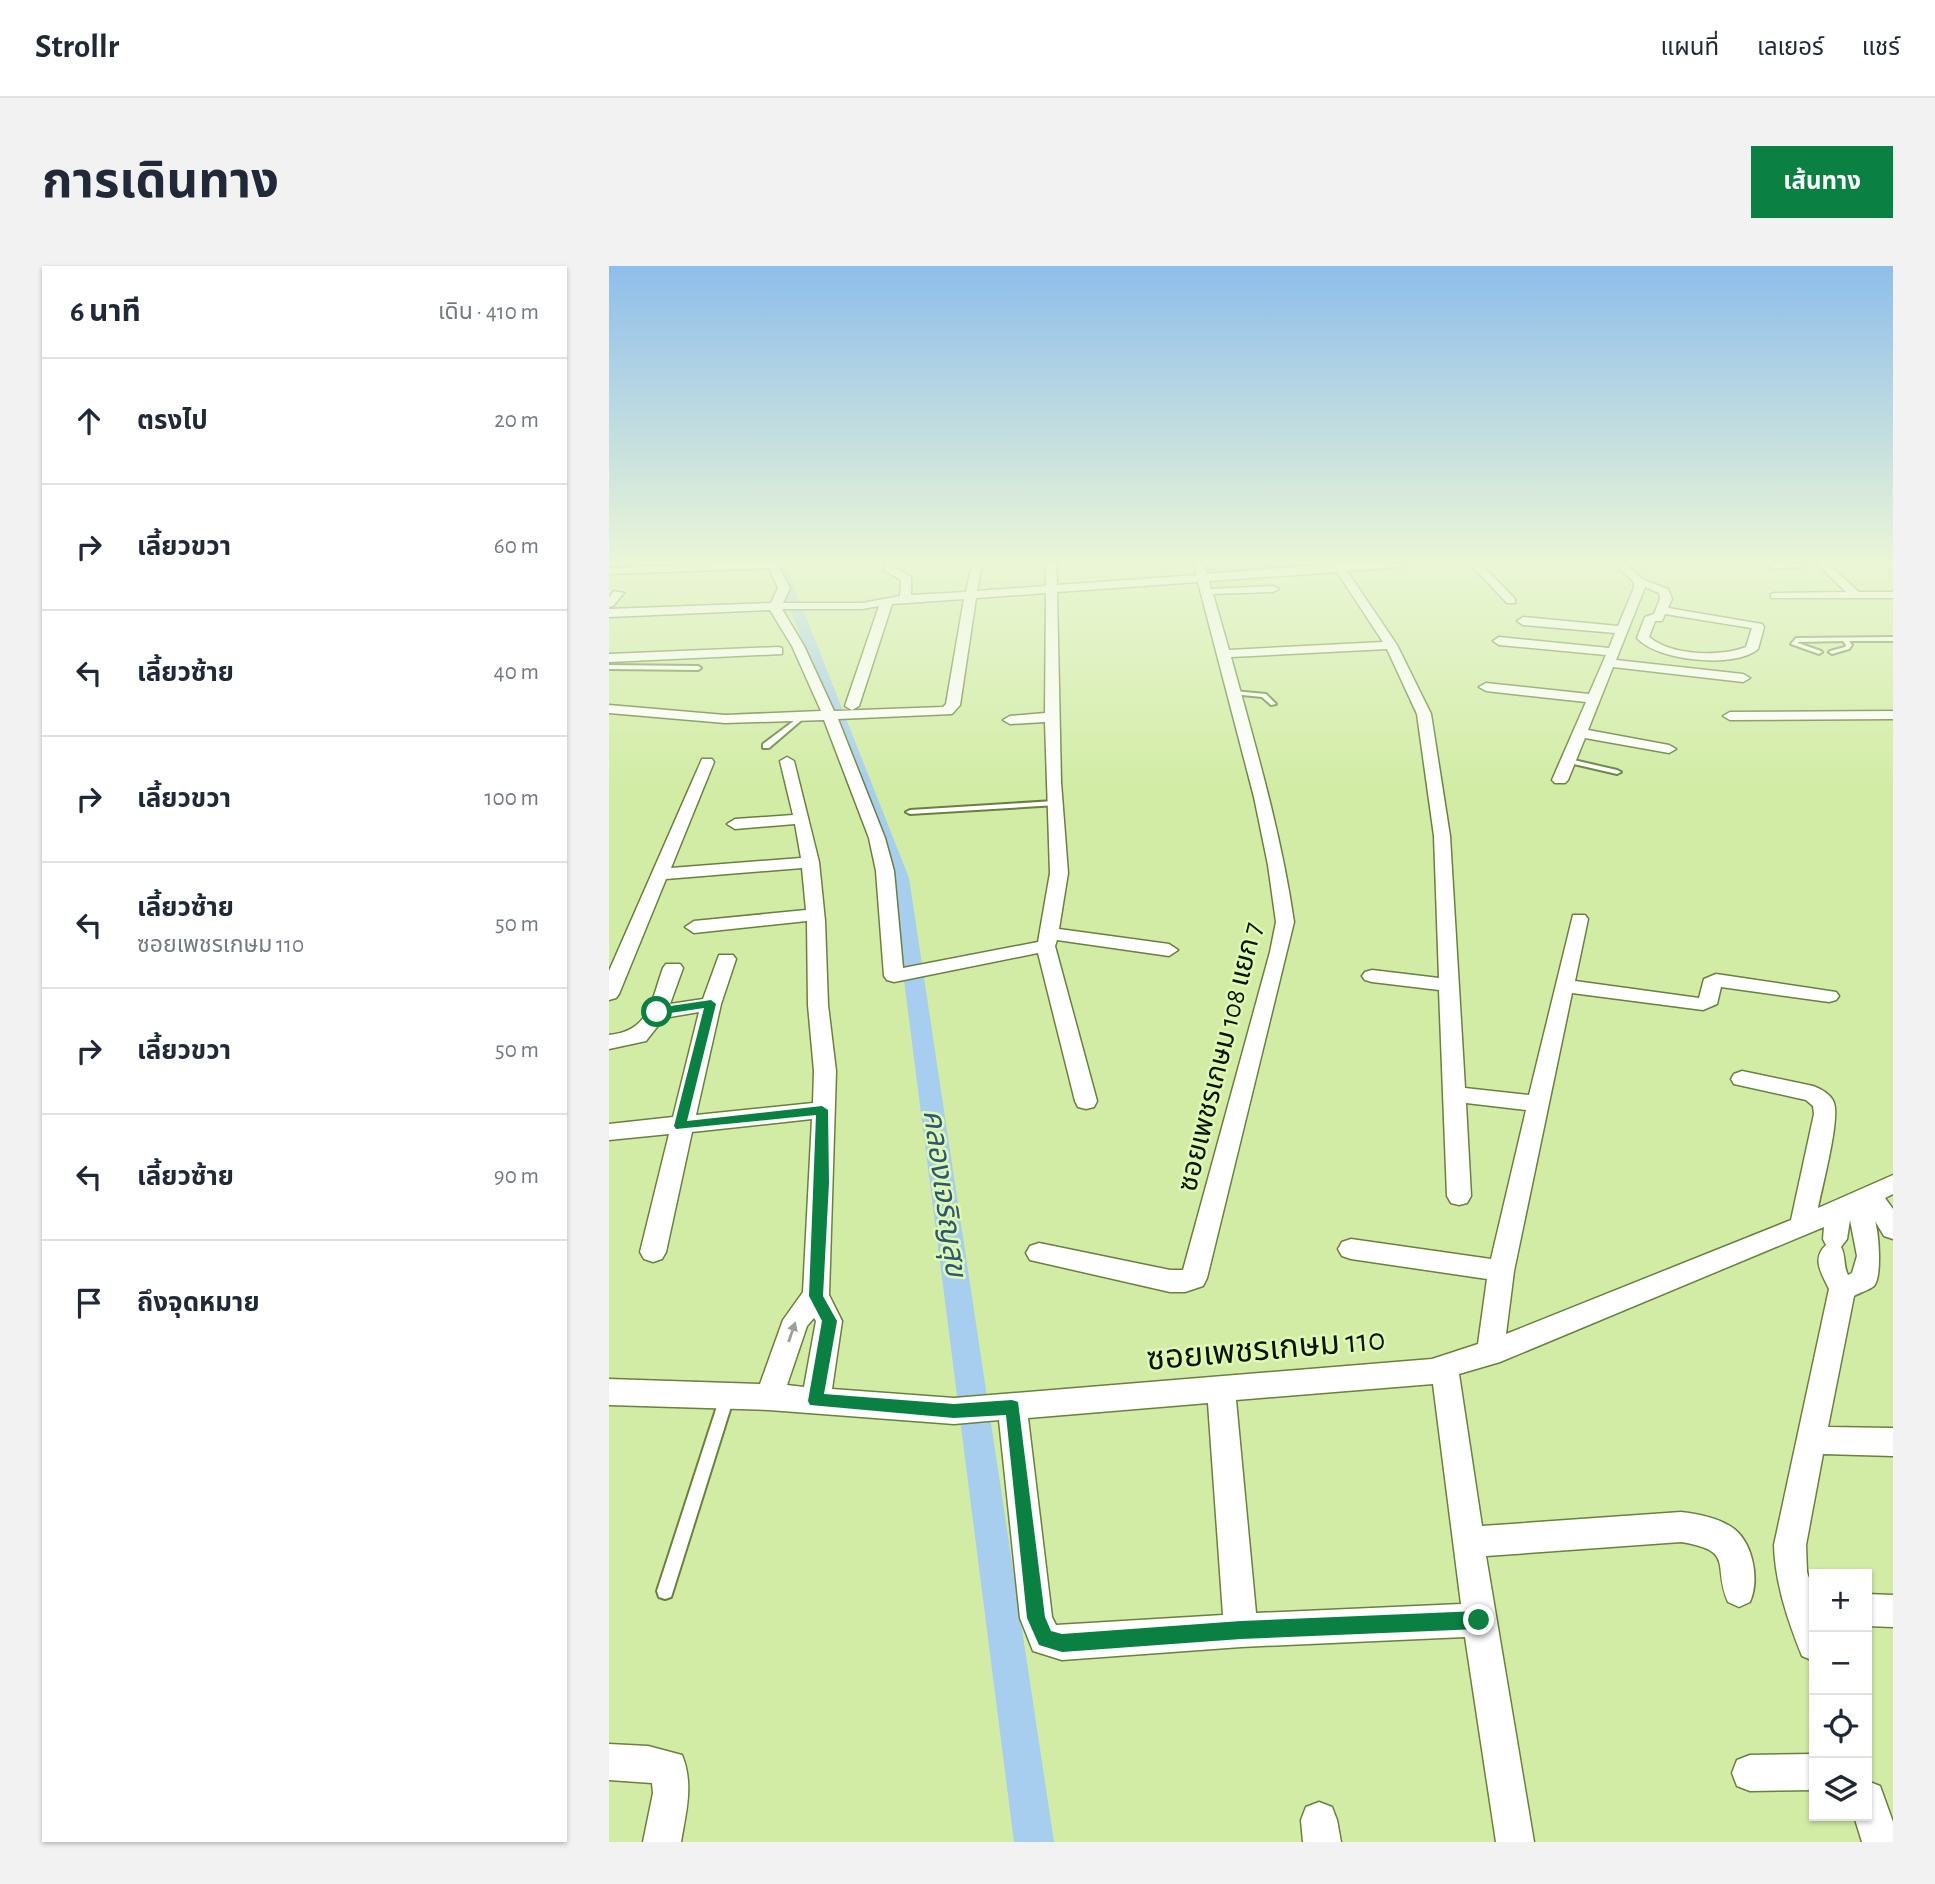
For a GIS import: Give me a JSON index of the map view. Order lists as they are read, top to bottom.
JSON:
{
  "streets": {
    "street": ["ซอยเพชรเกษม 108 แยก 7", "ซอยเพชรเกษม 110"]
  },
  "water": ["คลองเจริญสุข"],
  "page": {
    "header": "Strollr",
    "nav": ["แผนที่", "เลเยอร์", "แชร์"],
    "title": "การเดินทาง",
    "buttons": "เส้นทาง",
    "heading": ["6 นาที", "เดิน · 410 m"],
    "list": [
      ["ตรงไป", "20 m"],
      ["เลี้ยวขวา", "60 m"],
      ["เลี้ยวซ้าย", "40 m"],
      ["เลี้ยวขวา", "100 m"],
      ["เลี้ยวซ้าย", "ซอยเพชรเกษม 110", "50 m"],
      ["เลี้ยวขวา", "50 m"],
      ["เลี้ยวซ้าย", "90 m"],
      "ถึงจุดหมาย"
    ],
    "map_buttons": ["+", "−"]
  }
}
